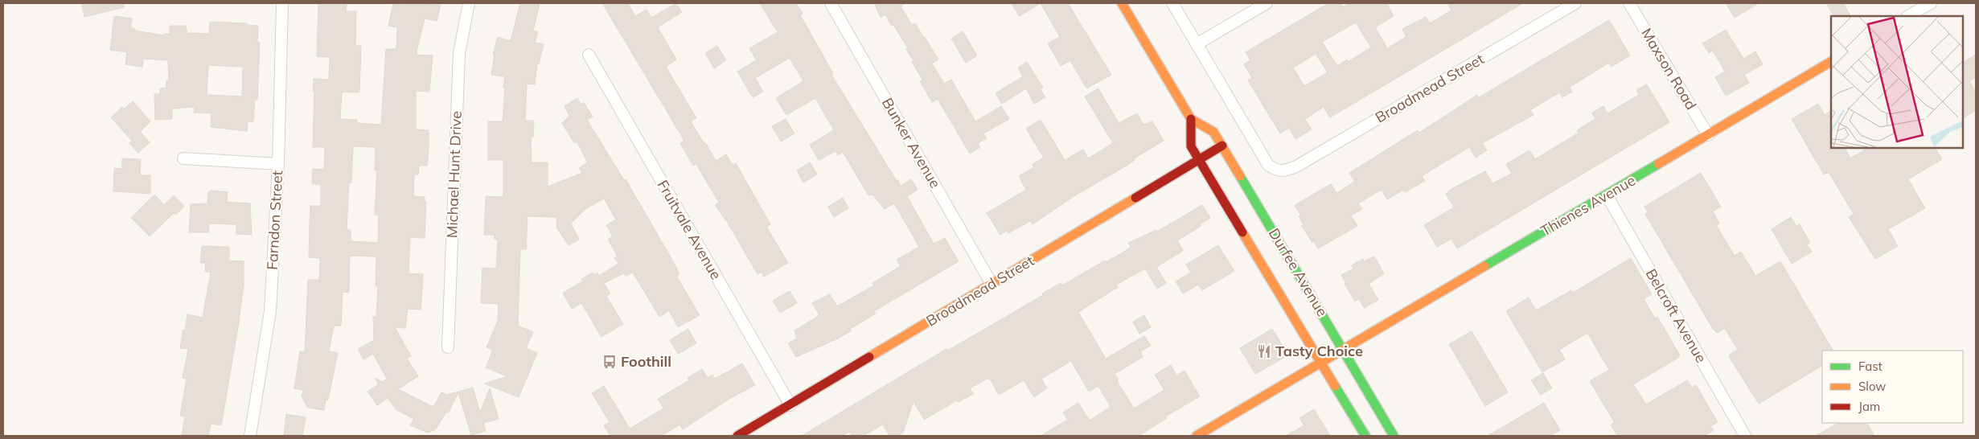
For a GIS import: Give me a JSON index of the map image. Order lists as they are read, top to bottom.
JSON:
{
  "streets": {
    "street": [
      "Maxson Road",
      "Broadmead Street",
      "Bunker Avenue",
      "Michael Hunt Drive",
      "Thienes Avenue",
      "Farndon Street",
      "Fruitvale Avenue",
      "Durfee Avenue",
      "Belcroft Avenue"
    ]
  },
  "crossings": [
    ["Maxson Road", "Thienes Avenue"],
    ["Broadmead Street", "Bunker Avenue"],
    ["Broadmead Street", "Fruitvale Avenue"],
    ["Broadmead Street", "Durfee Avenue"],
    ["Thienes Avenue", "Durfee Avenue"],
    ["Thienes Avenue", "Belcroft Avenue"]
  ],
  "places": {
    "restaurant": ["Tasty Choice"],
    "bus stop": ["Foothill"]
  },
  "legend": ["Fast", "Slow", "Jam"]
}
